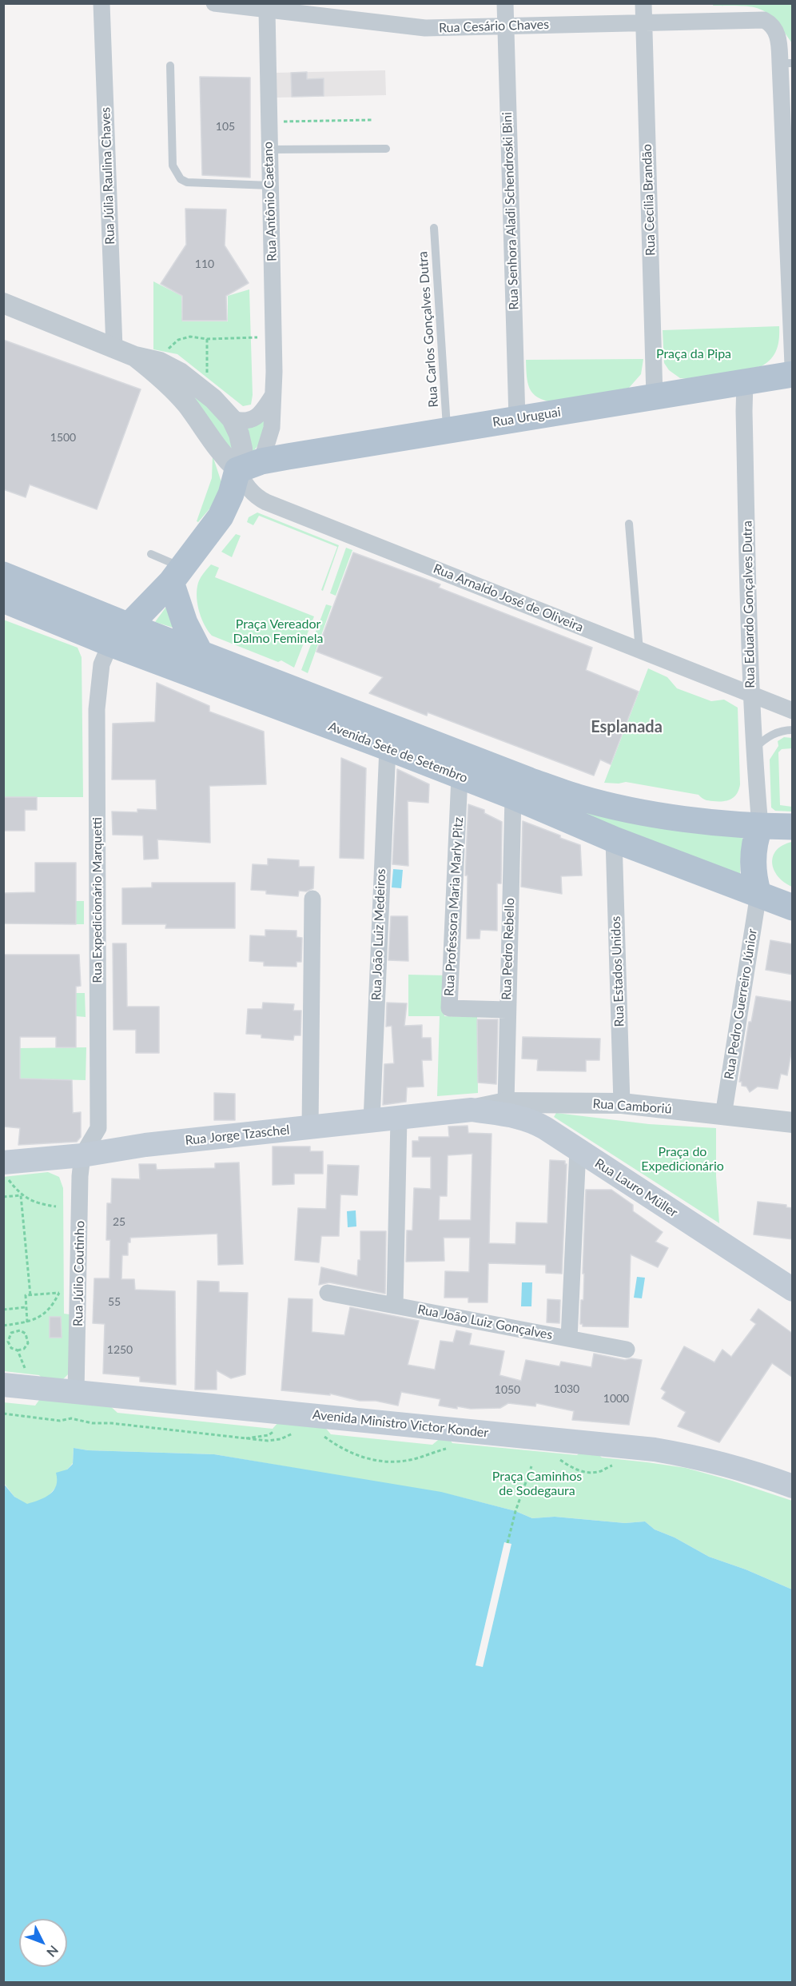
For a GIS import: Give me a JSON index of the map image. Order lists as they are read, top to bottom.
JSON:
{
  "streets": {
    "main road": [
      "Rua Antônio Caetano",
      "Rua Uruguai",
      "Avenida Sete de Setembro",
      "Rua Jorge Tzaschel",
      "Rua Lauro Müller",
      "Avenida Ministro Victor Konder"
    ],
    "street": [
      "Rua Cesário Chaves",
      "Rua Júlia Raulina Chaves",
      "Rua Cecília Brandão",
      "Rua Senhora Aladi Schendroski Bini",
      "Rua Arnaldo José de Oliveira",
      "Rua Eduardo Gonçalves Dutra",
      "Rua Expedicionário Marquetti",
      "Rua Professora Maria Marly Pitz",
      "Rua João Luiz Medeiros",
      "Rua Pedro Rebello",
      "Rua Estados Unidos",
      "Rua Pedro Guerreiro Júnior",
      "Rua Camboriú",
      "Rua Júlio Coutinho",
      "Rua João Luiz Gonçalves"
    ],
    "lane": ["Rua Carlos Gonçalves Dutra"]
  },
  "crossings": [
    ["Rua Cesário Chaves", "Rua Cecília Brandão"],
    ["Rua Cesário Chaves", "Rua Antônio Caetano"],
    ["Rua Cesário Chaves", "Rua Senhora Aladi Schendroski Bini"],
    ["Rua Cecília Brandão", "Rua Uruguai"],
    ["Rua Antônio Caetano", "Rua Uruguai"],
    ["Rua Antônio Caetano", "Rua Arnaldo José de Oliveira"],
    ["Rua Antônio Caetano", "Avenida Sete de Setembro"],
    ["Rua Antônio Caetano", "Rua Expedicionário Marquetti"],
    ["Rua Senhora Aladi Schendroski Bini", "Rua Uruguai"],
    ["Rua Carlos Gonçalves Dutra", "Rua Uruguai"],
    ["Rua Uruguai", "Rua Arnaldo José de Oliveira"],
    ["Rua Uruguai", "Rua Eduardo Gonçalves Dutra"],
    ["Rua Arnaldo José de Oliveira", "Rua Eduardo Gonçalves Dutra"],
    ["Rua Eduardo Gonçalves Dutra", "Avenida Sete de Setembro"],
    ["Avenida Sete de Setembro", "Rua Expedicionário Marquetti"],
    ["Avenida Sete de Setembro", "Rua Professora Maria Marly Pitz"],
    ["Avenida Sete de Setembro", "Rua João Luiz Medeiros"],
    ["Avenida Sete de Setembro", "Rua Pedro Rebello"],
    ["Avenida Sete de Setembro", "Rua Estados Unidos"],
    ["Avenida Sete de Setembro", "Rua Pedro Guerreiro Júnior"],
    ["Rua Expedicionário Marquetti", "Rua Jorge Tzaschel"],
    ["Rua Expedicionário Marquetti", "Rua Júlio Coutinho"],
    ["Rua Professora Maria Marly Pitz", "Rua Pedro Rebello"],
    ["Rua João Luiz Medeiros", "Rua Jorge Tzaschel"],
    ["Rua Pedro Rebello", "Rua Camboriú"],
    ["Rua Estados Unidos", "Rua Camboriú"],
    ["Rua Pedro Guerreiro Júnior", "Rua Camboriú"],
    ["Rua Camboriú", "Rua Jorge Tzaschel"],
    ["Rua Camboriú", "Rua Lauro Müller"],
    ["Rua Jorge Tzaschel", "Rua Lauro Müller"],
    ["Rua Jorge Tzaschel", "Rua Júlio Coutinho"],
    ["Rua Lauro Müller", "Rua João Luiz Gonçalves"],
    ["Rua Júlio Coutinho", "Avenida Ministro Victor Konder"]
  ],
  "districts": ["Esplanada"],
  "parks": [
    "Praça da Pipa",
    "Praça Vereador Dalmo Feminela",
    "Praça do Expedicionário",
    "Praça Caminhos de Sodegaura"
  ],
  "house_numbers": [
    "105",
    "110",
    "1500",
    "25",
    "55",
    "1250",
    "1030",
    "1050",
    "1000"
  ],
  "north": "bottom right"
}
